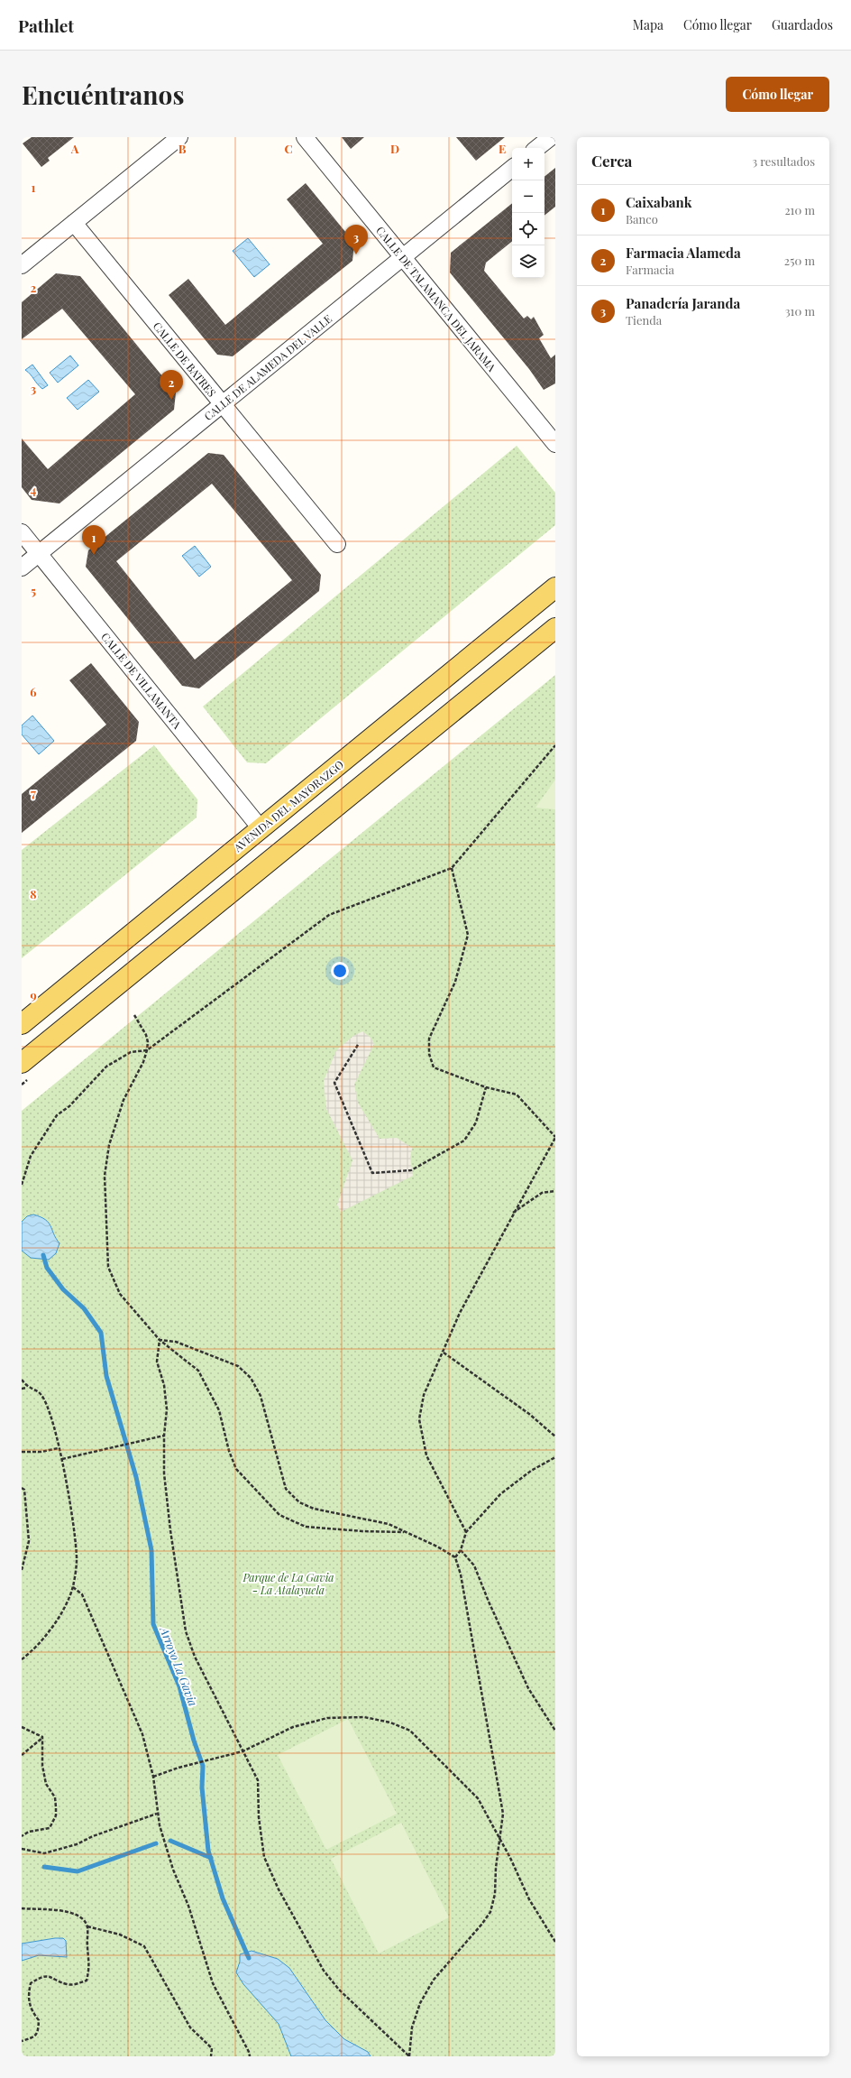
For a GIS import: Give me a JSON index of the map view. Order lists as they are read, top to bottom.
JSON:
{
  "streets": {
    "main road": ["AVENIDA DEL MAYORAZGO"],
    "street": [
      "CALLE DE TALAMANCA DEL JARAMA",
      "CALLE DE BATRES",
      "CALLE DE ALAMEDA DEL VALLE",
      "CALLE DE VILLAMANTA"
    ]
  },
  "crossings": [
    ["CALLE DE TALAMANCA DEL JARAMA", "CALLE DE ALAMEDA DEL VALLE"],
    ["CALLE DE BATRES", "CALLE DE ALAMEDA DEL VALLE"],
    ["CALLE DE ALAMEDA DEL VALLE", "CALLE DE VILLAMANTA"],
    ["CALLE DE VILLAMANTA", "AVENIDA DEL MAYORAZGO"]
  ],
  "water": ["Arroyo La Gavia"],
  "parks": ["Parque de La Gavia - La Atalayuela"],
  "page": {
    "header": "Pathlet",
    "nav": ["Mapa", "Cómo llegar", "Guardados"],
    "buttons": "Cómo llegar",
    "title": "Encuéntranos",
    "heading": ["Cerca", "3 resultados"],
    "map_buttons": ["+", "−"],
    "list": [
      {
        "mark": "1",
        "name": "Caixabank",
        "note": "Banco",
        "value": "210 m"
      },
      {
        "mark": "2",
        "name": "Farmacia Alameda",
        "note": "Farmacia",
        "value": "250 m"
      },
      {
        "mark": "3",
        "name": "Panadería Jaranda",
        "note": "Tienda",
        "value": "310 m"
      }
    ],
    "pins": ["3", "2", "1"]
  },
  "grid": {
    "columns": [
      "A",
      "B",
      "C",
      "D",
      "E"
    ],
    "rows": [
      "1",
      "2",
      "3",
      "4",
      "5",
      "6",
      "7",
      "8",
      "9"
    ]
  }
}
